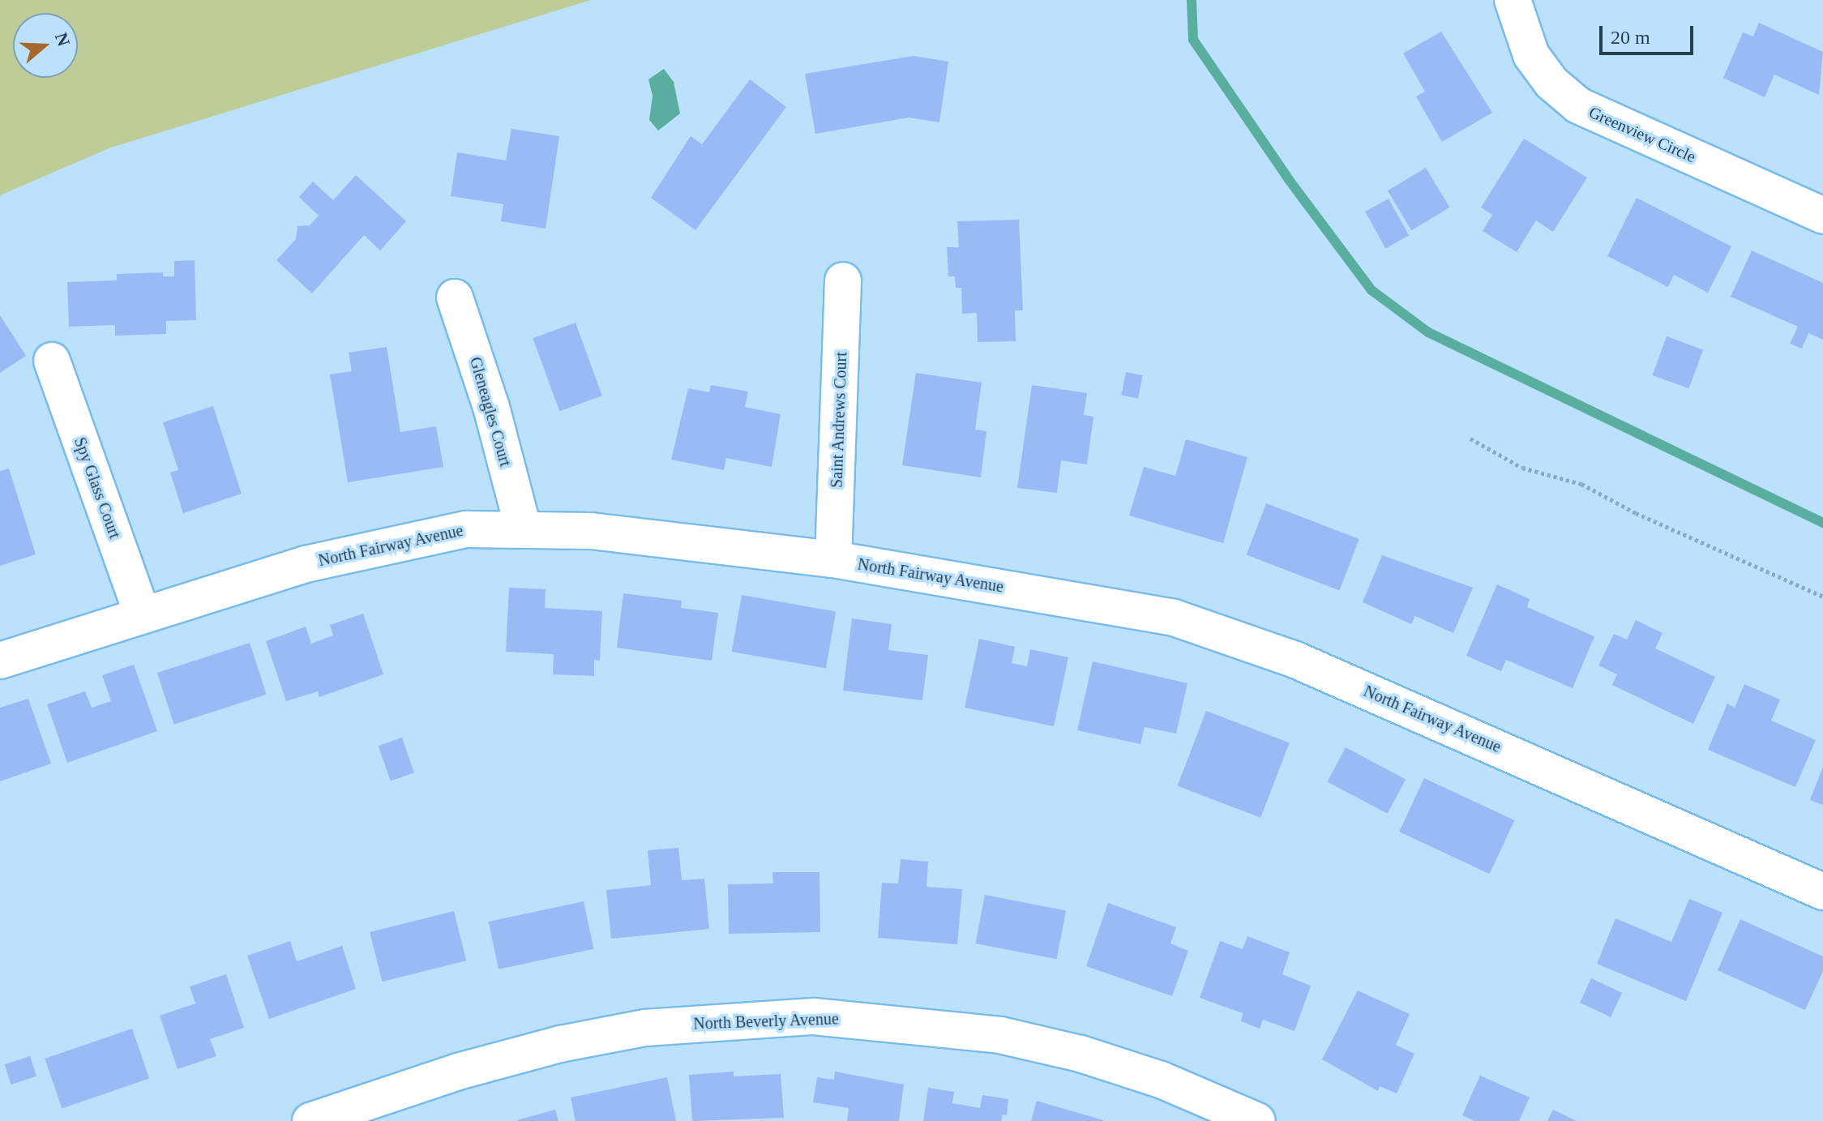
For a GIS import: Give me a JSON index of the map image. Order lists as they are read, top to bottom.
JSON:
{
  "streets": {
    "street": [
      "Greenview Circle",
      "Gleneagles Court",
      "Saint Andrews Court",
      "Spy Glass Court",
      "North Fairway Avenue",
      "North Beverly Avenue"
    ]
  },
  "crossings": [
    ["Gleneagles Court", "North Fairway Avenue"],
    ["Saint Andrews Court", "North Fairway Avenue"],
    ["Spy Glass Court", "North Fairway Avenue"]
  ],
  "scale_bar": "20 m",
  "north": "right"
}
